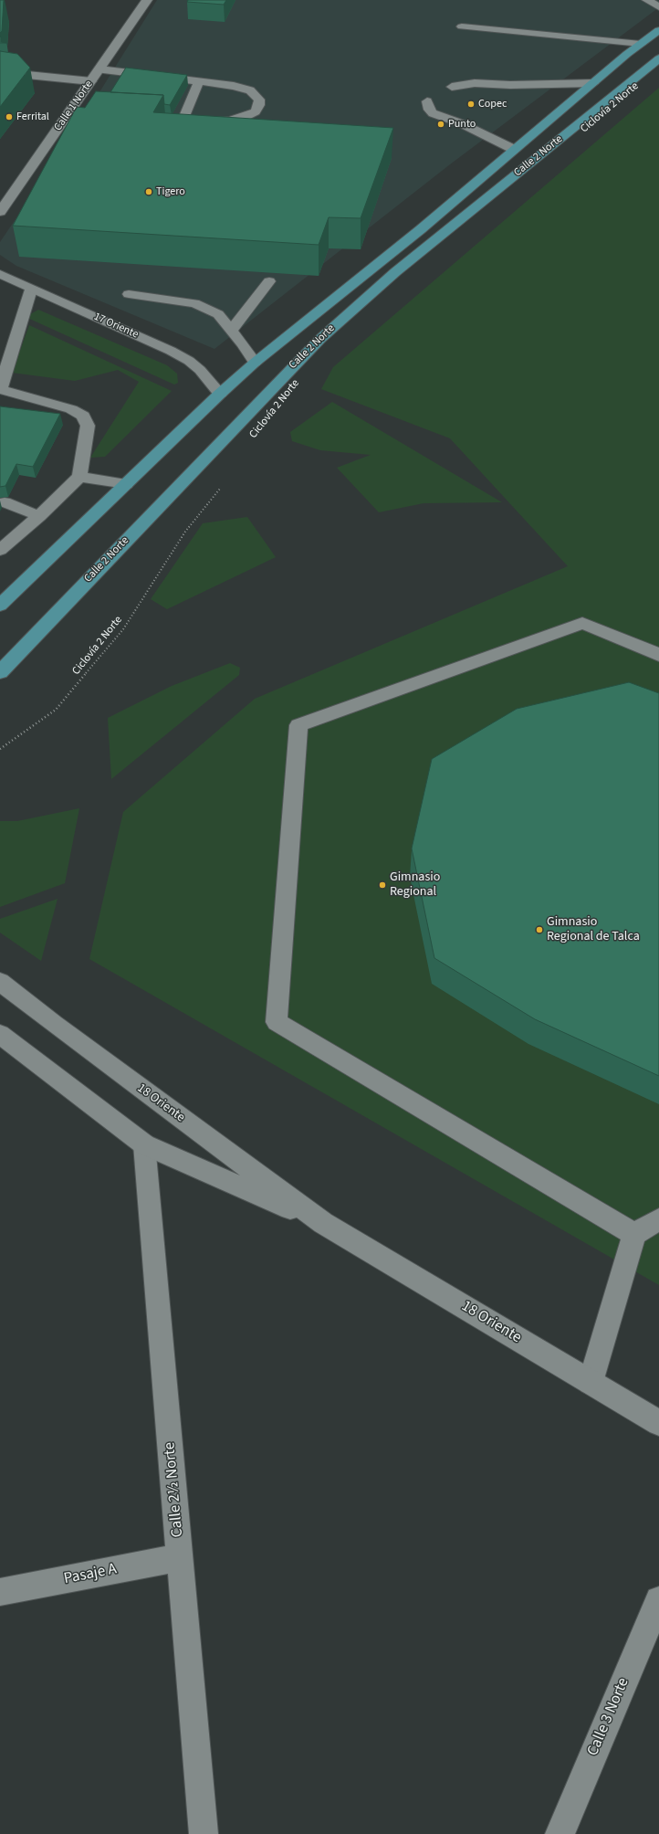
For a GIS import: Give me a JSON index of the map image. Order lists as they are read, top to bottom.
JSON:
{
  "streets": {
    "main road": ["Calle 2 Norte"],
    "street": [
      "Calle 1 Norte",
      "17 Oriente",
      "18 Oriente",
      "Calle 2½ Norte",
      "Pasaje A",
      "Calle 3 Norte"
    ],
    "path": ["Ciclovía 2 Norte"]
  },
  "crossings": [
    ["Calle 2 Norte", "17 Oriente"],
    ["18 Oriente", "Calle 2½ Norte"],
    ["Calle 2½ Norte", "Pasaje A"]
  ],
  "places": [
    "Copec",
    "Ferrital",
    "Punto",
    "Tigero",
    "Gimnasio Regional",
    "Gimnasio Regional de Talca"
  ]
}
